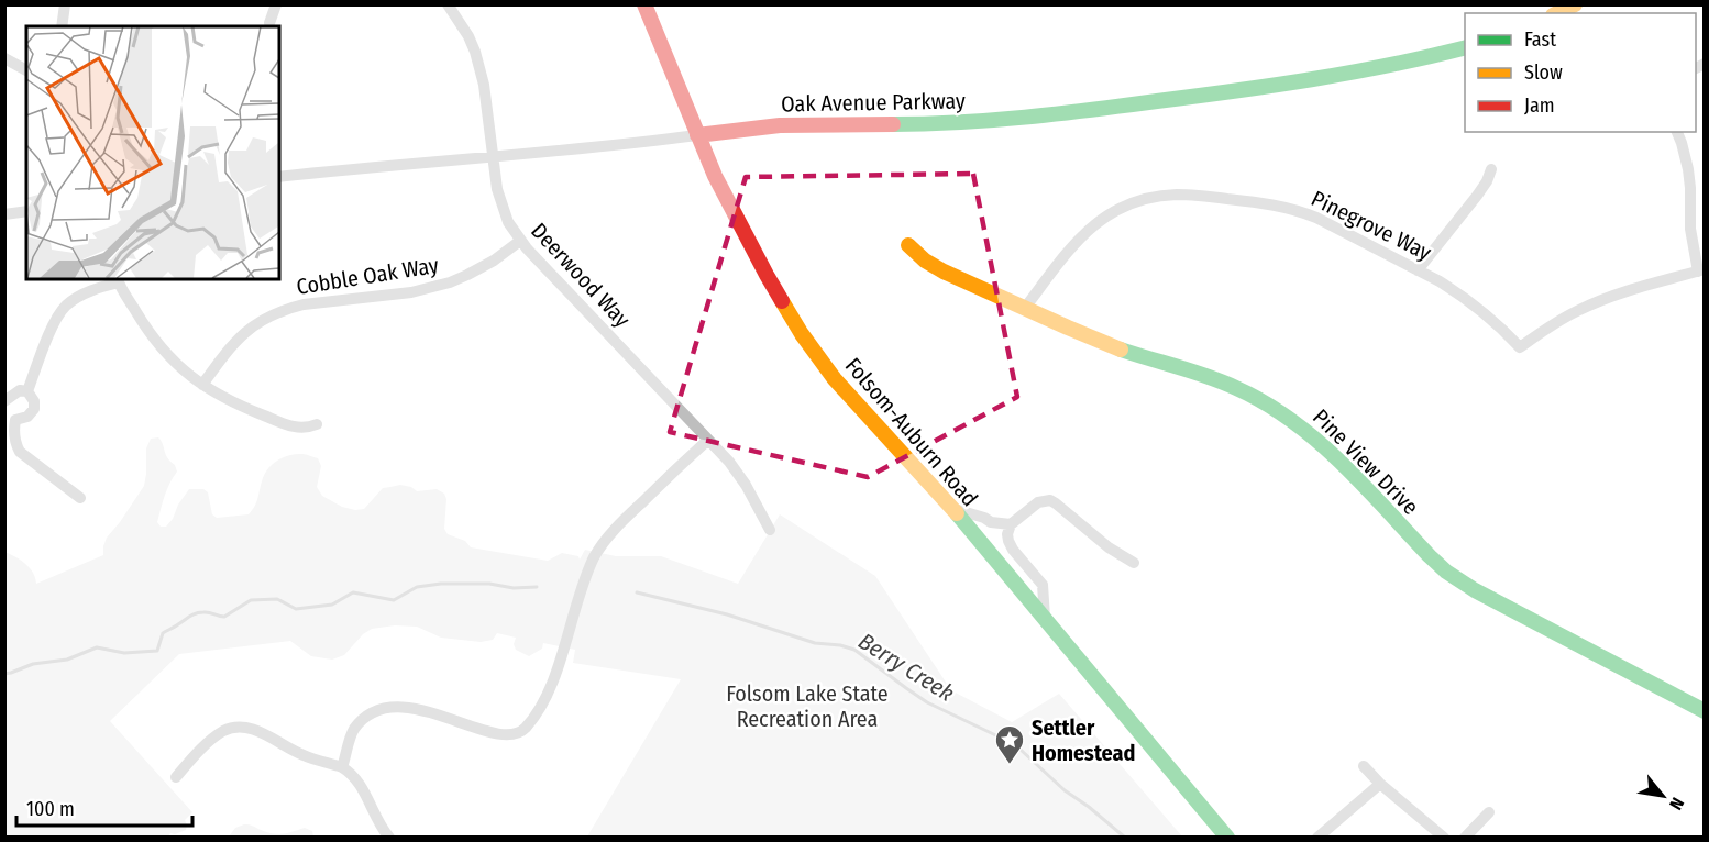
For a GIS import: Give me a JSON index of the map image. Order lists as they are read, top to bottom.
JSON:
{
  "streets": {
    "main road": ["Oak Avenue Parkway", "Folsom-Auburn Road", "Pine View Drive"],
    "street": ["Pinegrove Way", "Deerwood Way", "Cobble Oak Way"]
  },
  "crossings": [
    ["Oak Avenue Parkway", "Deerwood Way"],
    ["Oak Avenue Parkway", "Folsom-Auburn Road"],
    ["Pinegrove Way", "Pine View Drive"],
    ["Deerwood Way", "Cobble Oak Way"]
  ],
  "water": ["Berry Creek"],
  "parks": ["Folsom Lake State Recreation Area"],
  "places": {
    "place": ["Settler Homestead"]
  },
  "legend": ["Fast", "Slow", "Jam"],
  "scale_bar": "100 m",
  "north": "bottom right"
}
